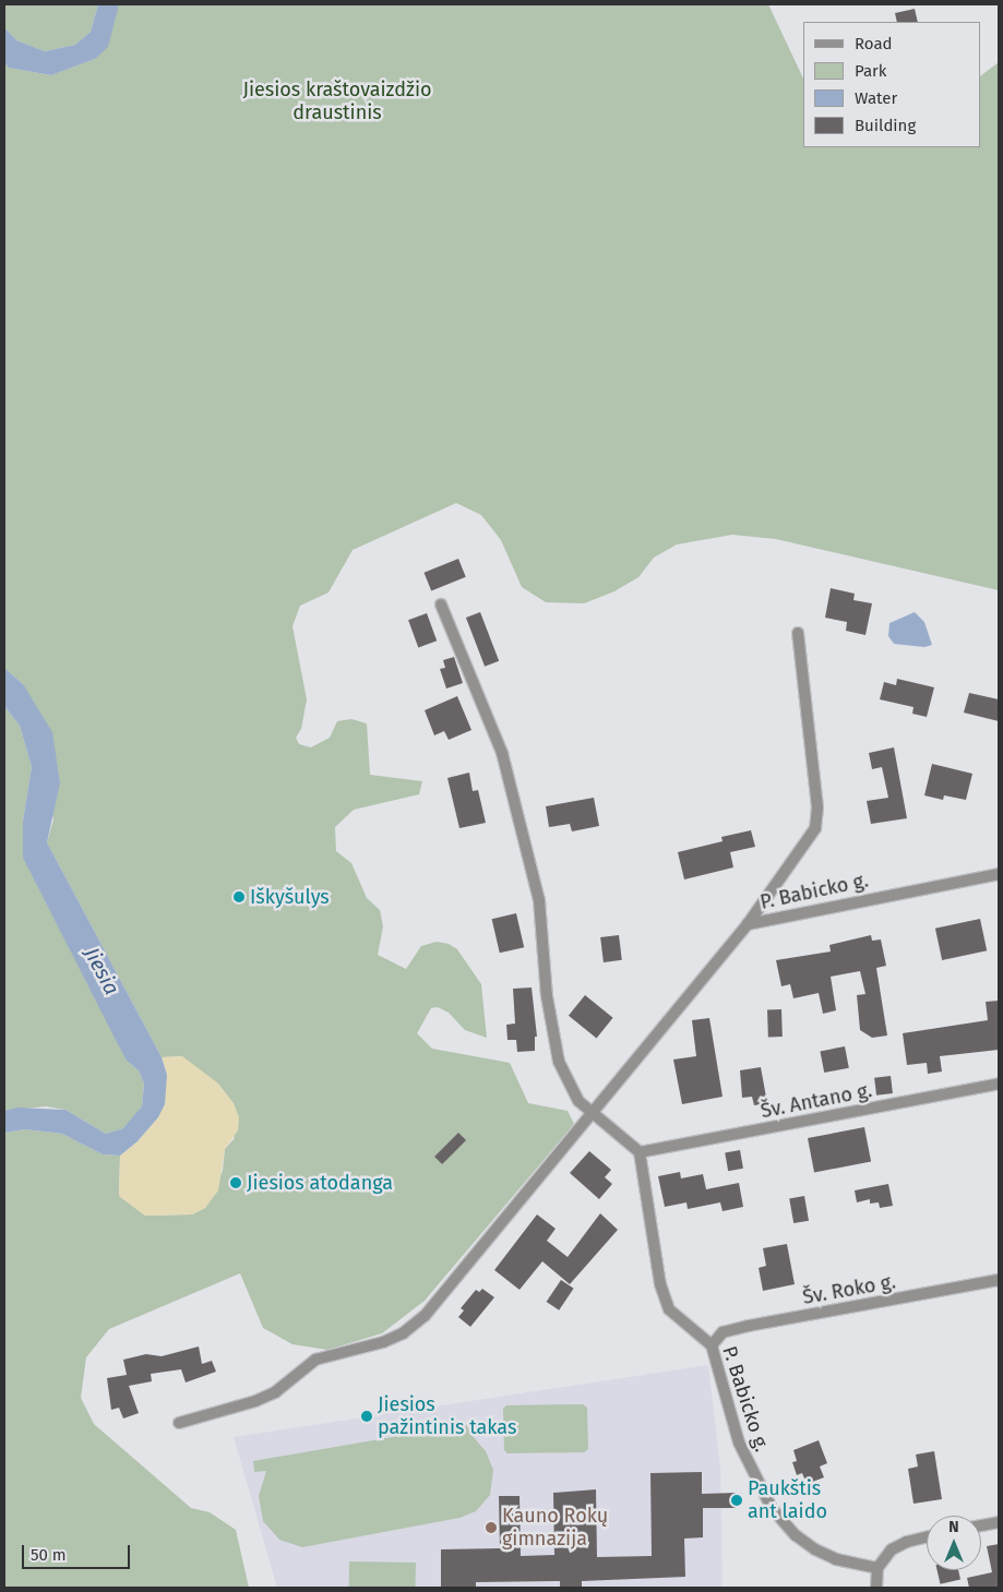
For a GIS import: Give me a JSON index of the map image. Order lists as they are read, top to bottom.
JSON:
{
  "streets": {
    "street": ["P. Babicko g.", "Šv. Antano g.", "Šv. Roko g."]
  },
  "crossings": [
    ["P. Babicko g.", "Šv. Antano g."],
    ["P. Babicko g.", "Šv. Roko g."]
  ],
  "water": ["Jiesia"],
  "parks": ["Jiesios kraštovaizdžio draustinis"],
  "places": [
    "Iškyšulys",
    "Jiesios atodanga",
    "Jiesios pažintinis takas",
    "Paukštis ant laido",
    "Kauno Rokų gimnazija"
  ],
  "legend": [
    "Road",
    "Park",
    "Water",
    "Building"
  ],
  "scale_bar": "50 m",
  "north": "top"
}
